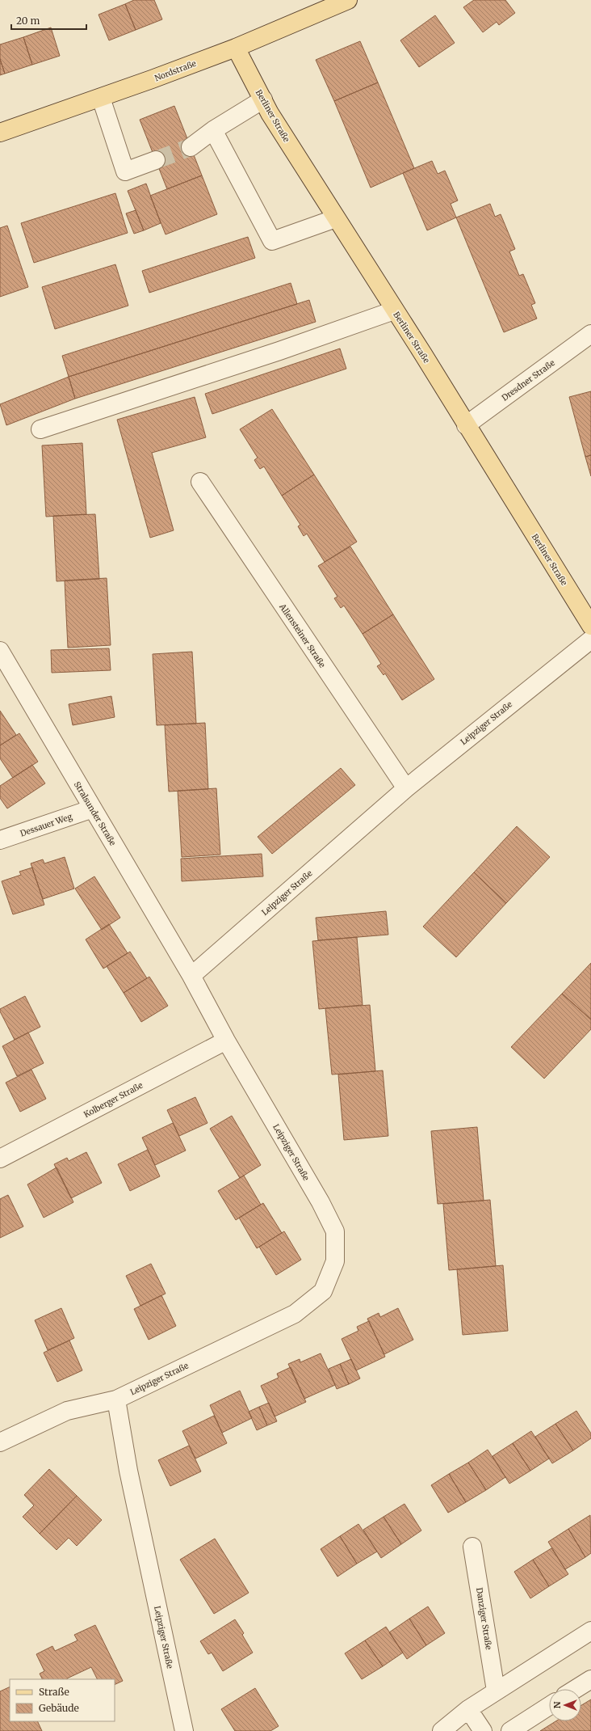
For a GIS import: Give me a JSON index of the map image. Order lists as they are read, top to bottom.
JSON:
{
  "streets": {
    "main road": ["Nordstraße", "Berliner Straße"],
    "street": [
      "Dresdner Straße",
      "Allensteiner Straße",
      "Leipziger Straße",
      "Stralsunder Straße",
      "Dessauer Weg",
      "Kolberger Straße",
      "Danziger Straße"
    ]
  },
  "crossings": [
    ["Nordstraße", "Berliner Straße"],
    ["Berliner Straße", "Dresdner Straße"],
    ["Allensteiner Straße", "Leipziger Straße"],
    ["Leipziger Straße", "Stralsunder Straße"],
    ["Leipziger Straße", "Kolberger Straße"],
    ["Stralsunder Straße", "Dessauer Weg"]
  ],
  "legend": ["Straße", "Gebäude"],
  "scale_bar": "20 m",
  "north": "left"
}
